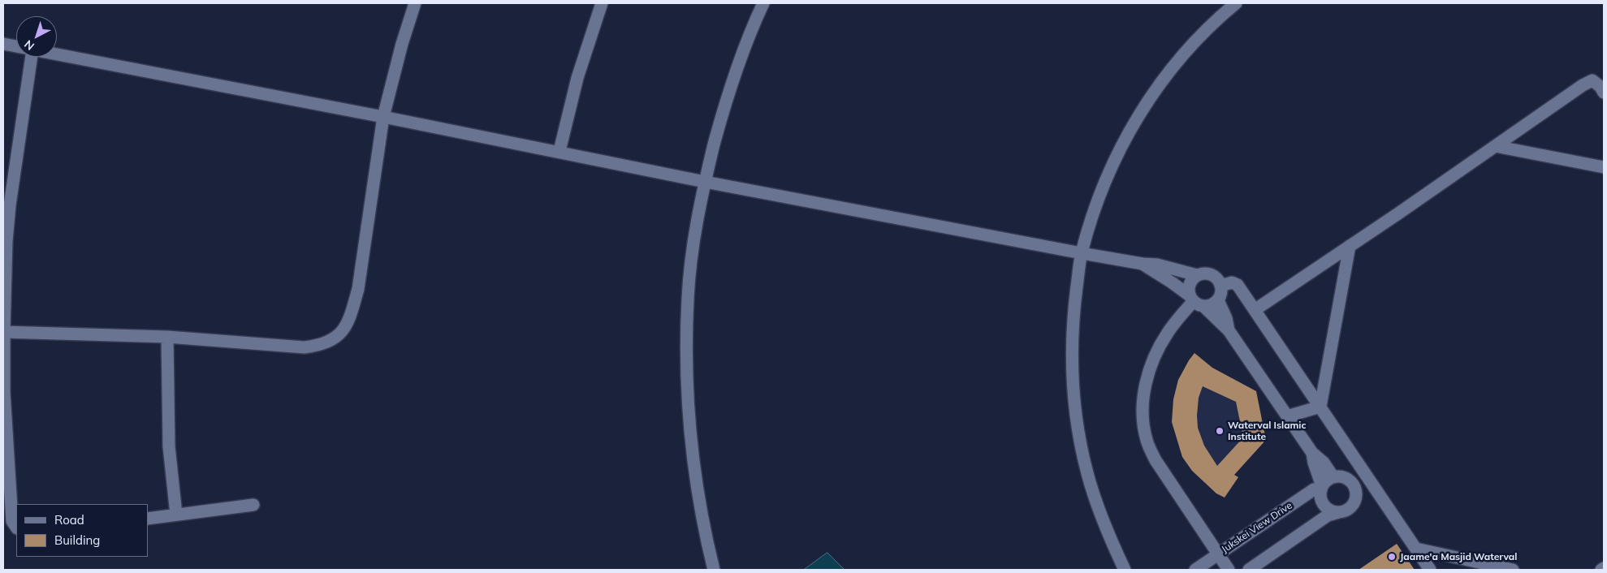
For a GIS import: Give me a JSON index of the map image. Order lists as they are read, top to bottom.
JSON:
{
  "streets": {
    "street": ["Jukskei View Drive"]
  },
  "places": ["Waterval Islamic Institute", "Jaame'a Masjid Waterval"],
  "legend": ["Road", "Building"],
  "north": "bottom left"
}
